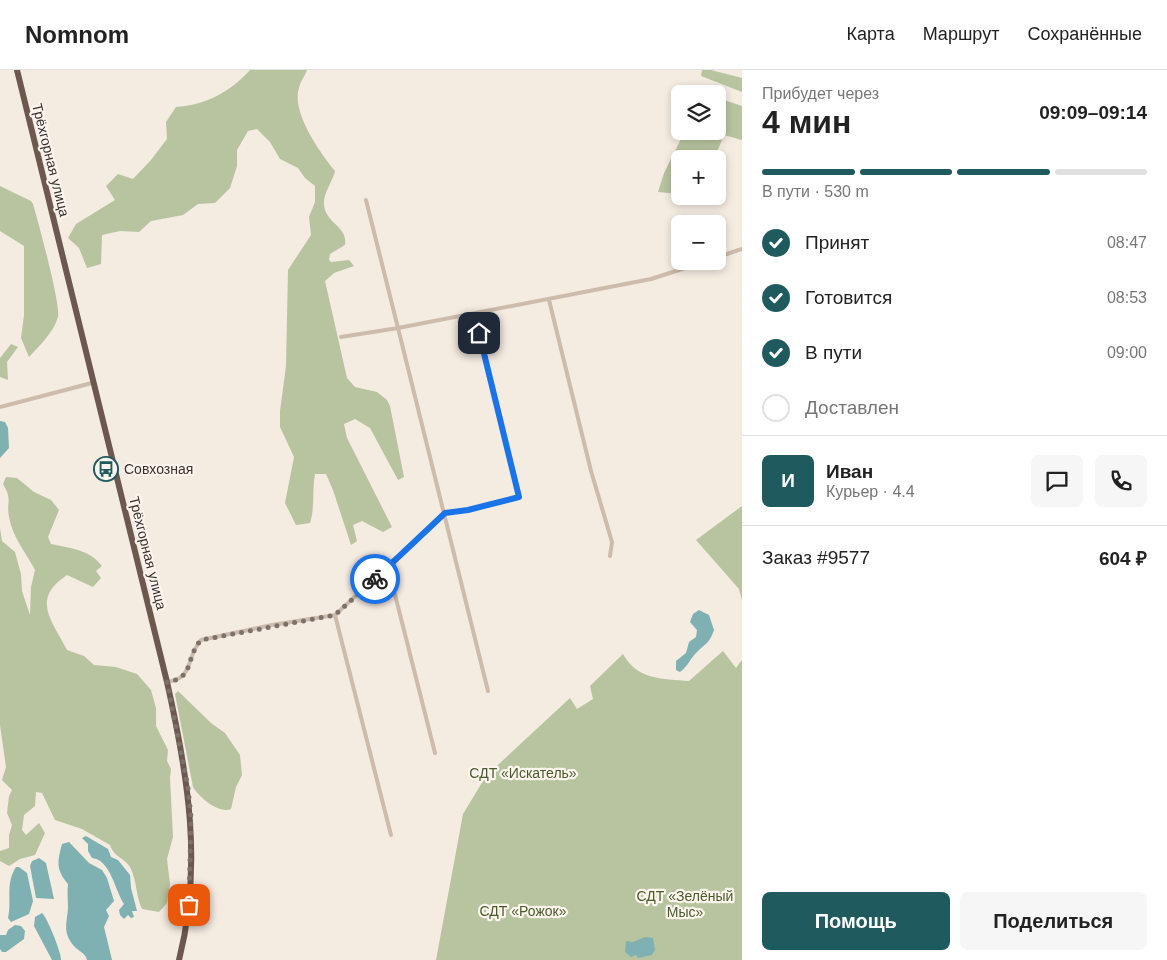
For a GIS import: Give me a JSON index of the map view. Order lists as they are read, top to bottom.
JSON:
{
  "streets": {
    "highway": ["Трёхгорная улица"]
  },
  "parks": ["СДТ «Искатель»", "СДТ «Зелёный Мыс»", "СДТ «Рожок»"],
  "places": {
    "bus stop": ["Совхозная"]
  },
  "page": {
    "header": "Nomnom",
    "nav": ["Карта", "Маршрут", "Сохранённые"],
    "heading": ["4 мин", "Прибудет через", "09:09–09:14"],
    "panel": [
      "Иван",
      "Курьер · 4.4",
      "Заказ #9577",
      "604 ₽"
    ],
    "map_buttons": ["+", "−"],
    "bar": "В пути · 530 m",
    "list": [
      ["Принят", "08:47"],
      ["Готовится", "08:53"],
      ["В пути", "09:00"],
      "Доставлен"
    ],
    "round": "И",
    "buttons": ["Помощь", "Поделиться"]
  }
}
